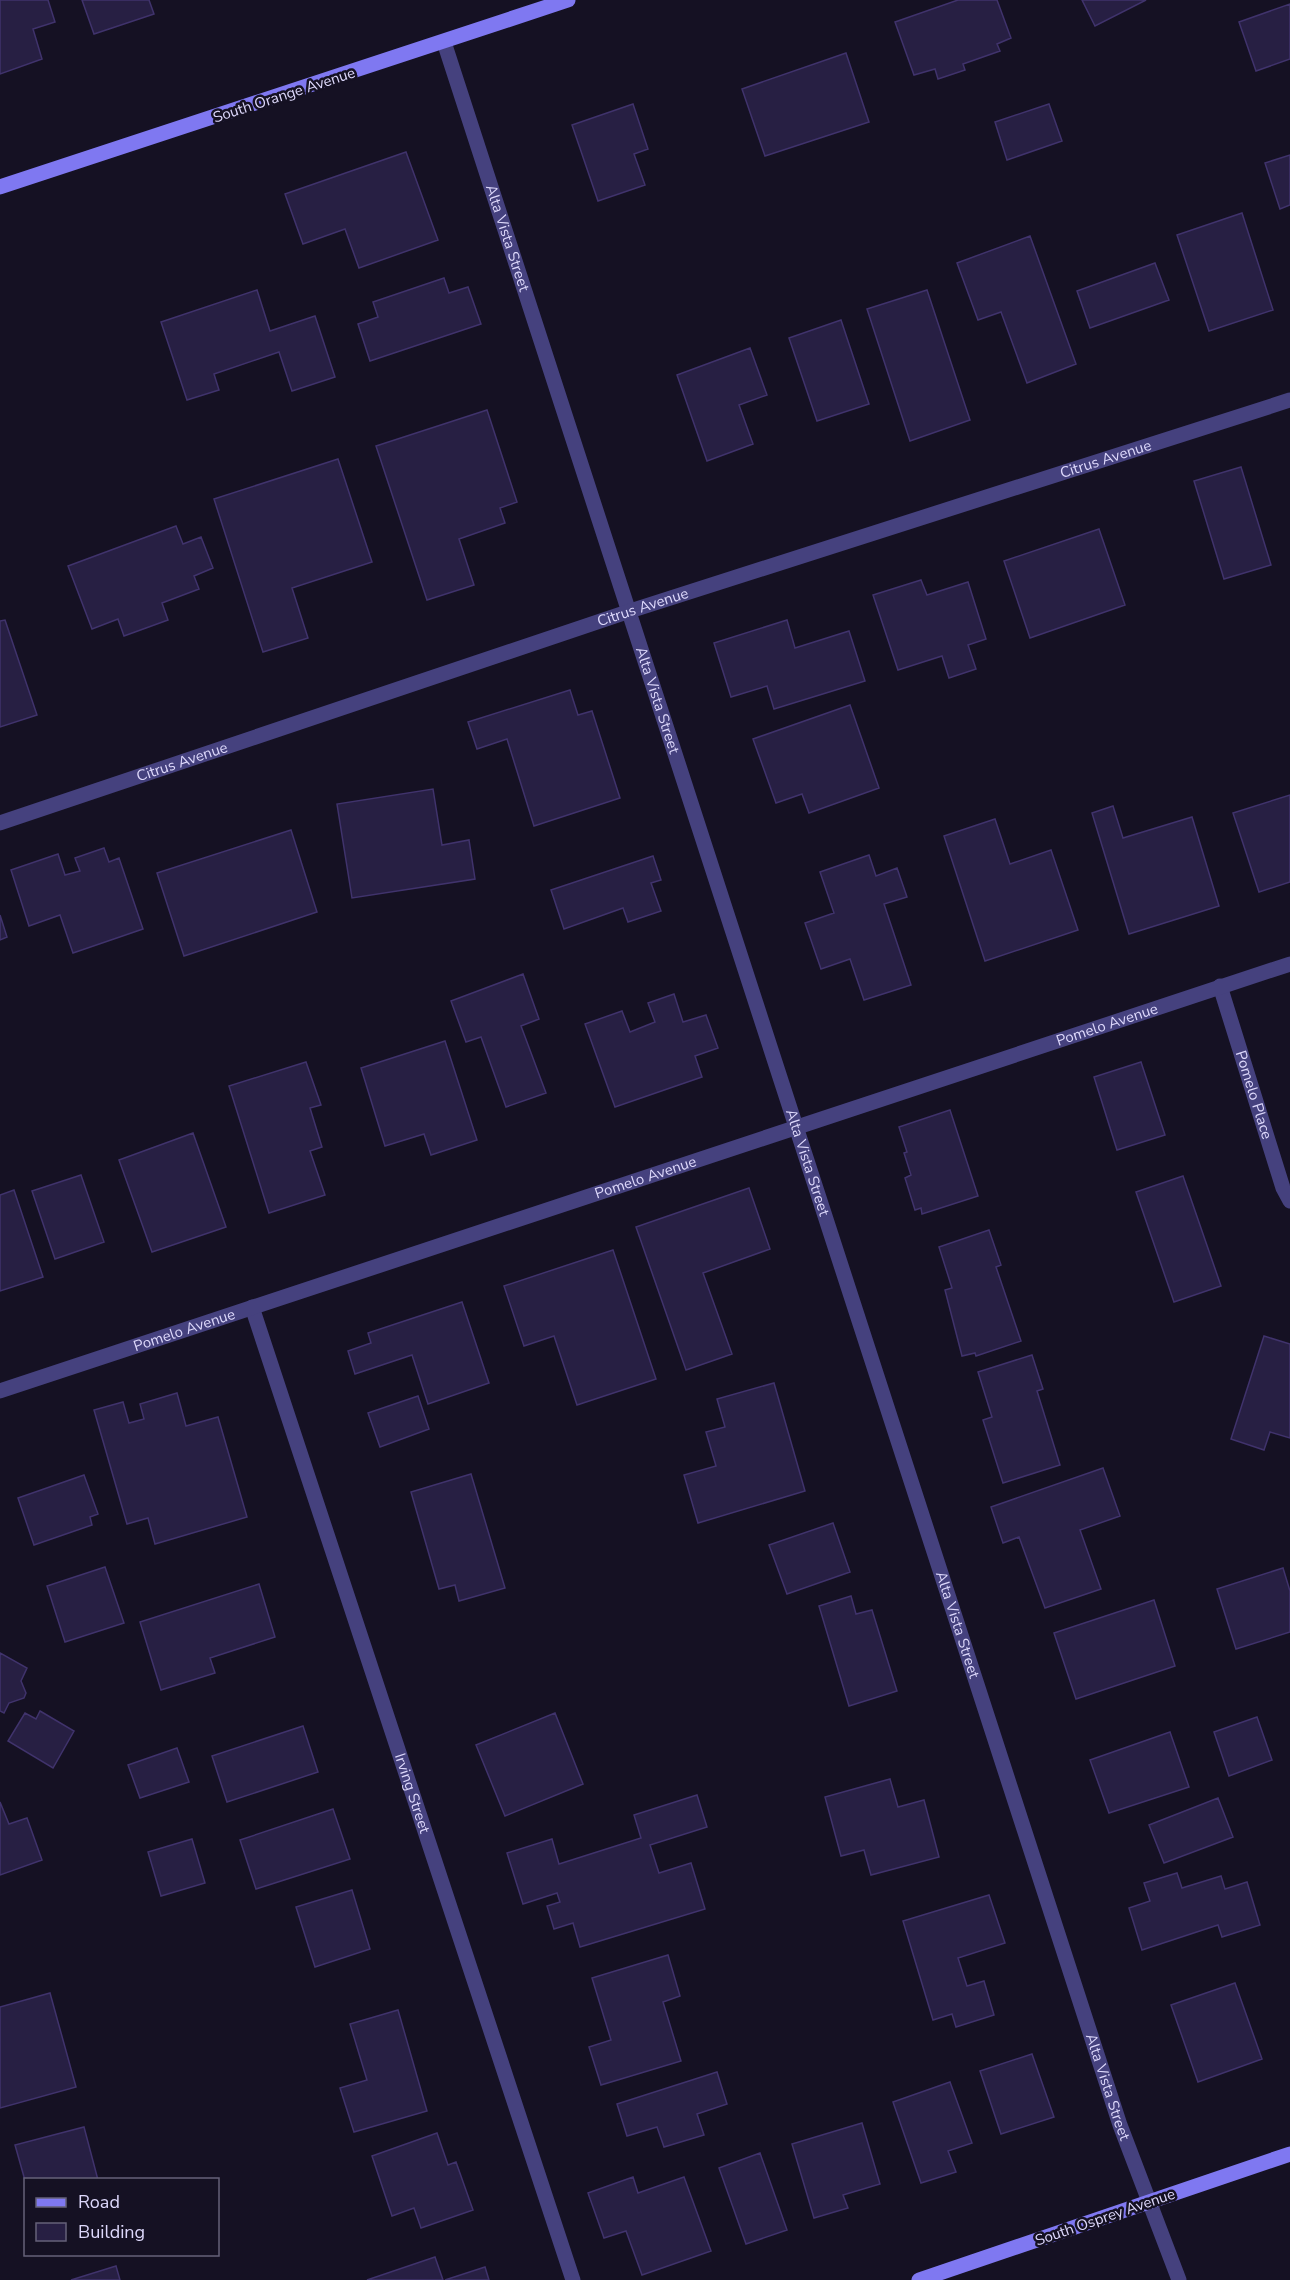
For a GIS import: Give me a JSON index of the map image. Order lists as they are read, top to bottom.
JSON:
{
  "streets": {
    "street": [
      "South Orange Avenue",
      "Alta Vista Street",
      "Citrus Avenue",
      "Pomelo Avenue",
      "Pomelo Place",
      "Irving Street",
      "South Osprey Avenue"
    ]
  },
  "crossings": [
    ["South Orange Avenue", "Alta Vista Street"],
    ["Alta Vista Street", "Citrus Avenue"],
    ["Alta Vista Street", "Pomelo Avenue"],
    ["Alta Vista Street", "South Osprey Avenue"],
    ["Pomelo Avenue", "Pomelo Place"],
    ["Pomelo Avenue", "Irving Street"]
  ],
  "legend": ["Road", "Building"]
}
